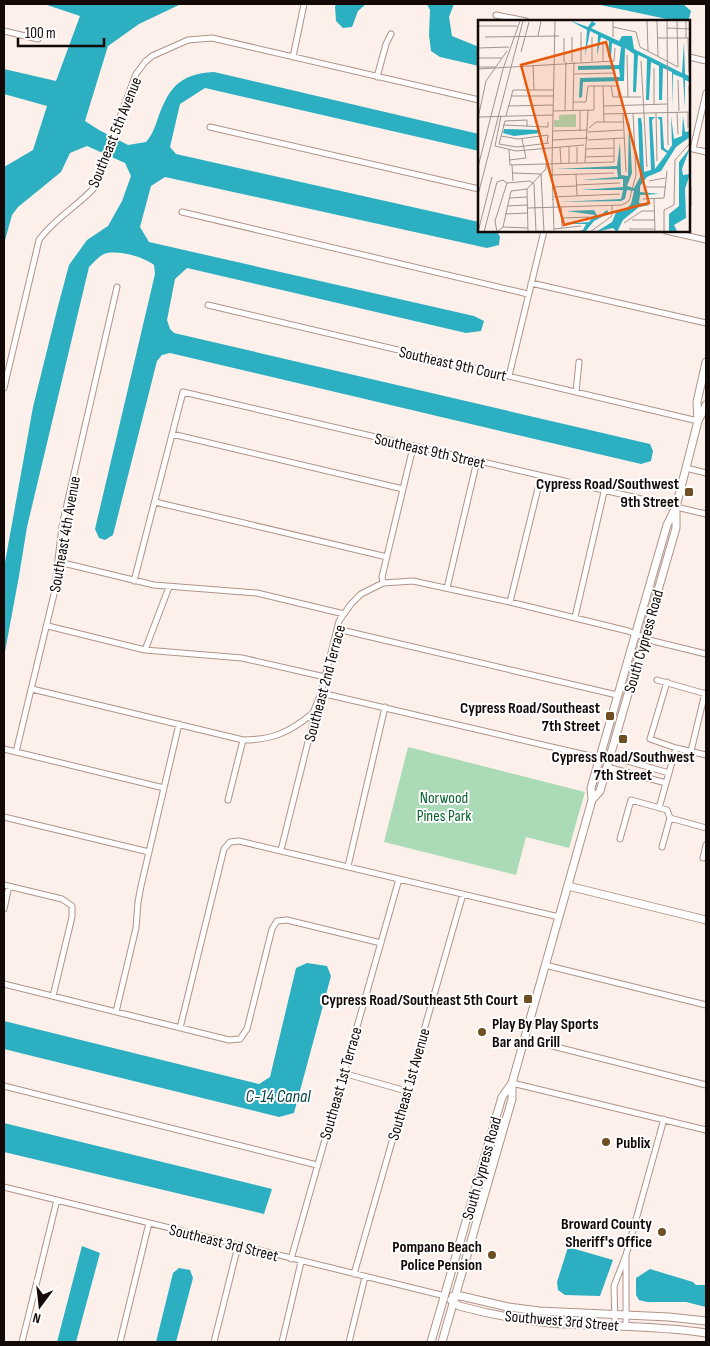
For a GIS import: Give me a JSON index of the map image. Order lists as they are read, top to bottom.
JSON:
{
  "streets": {
    "street": [
      "Southeast 5th Avenue",
      "Southeast 9th Court",
      "Southeast 9th Street",
      "Southeast 4th Avenue",
      "South Cypress Road",
      "Southeast 2nd Terrace",
      "Southeast 1st Terrace",
      "Southeast 1st Avenue",
      "Southeast 3rd Street",
      "Southwest 3rd Street"
    ]
  },
  "crossings": [
    ["Southeast 9th Court", "South Cypress Road"],
    ["Southeast 9th Street", "South Cypress Road"],
    ["South Cypress Road", "Southeast 3rd Street"],
    ["South Cypress Road", "Southwest 3rd Street"],
    ["Southeast 1st Terrace", "Southeast 3rd Street"],
    ["Southeast 1st Avenue", "Southeast 3rd Street"],
    ["Southeast 3rd Street", "Southwest 3rd Street"]
  ],
  "water": ["C-14 Canal"],
  "parks": ["Norwood Pines Park"],
  "places": {
    "transit": [
      "Cypress Road/Southwest 9th Street",
      "Cypress Road/Southeast 7th Street",
      "Cypress Road/Southwest 7th Street",
      "Cypress Road/Southeast 5th Court"
    ],
    "other": [
      "Play By Play Sports Bar and Grill",
      "Publix",
      "Broward County Sheriff's Office",
      "Pompano Beach Police Pension"
    ]
  },
  "scale_bar": "100 m",
  "north": "bottom"
}
